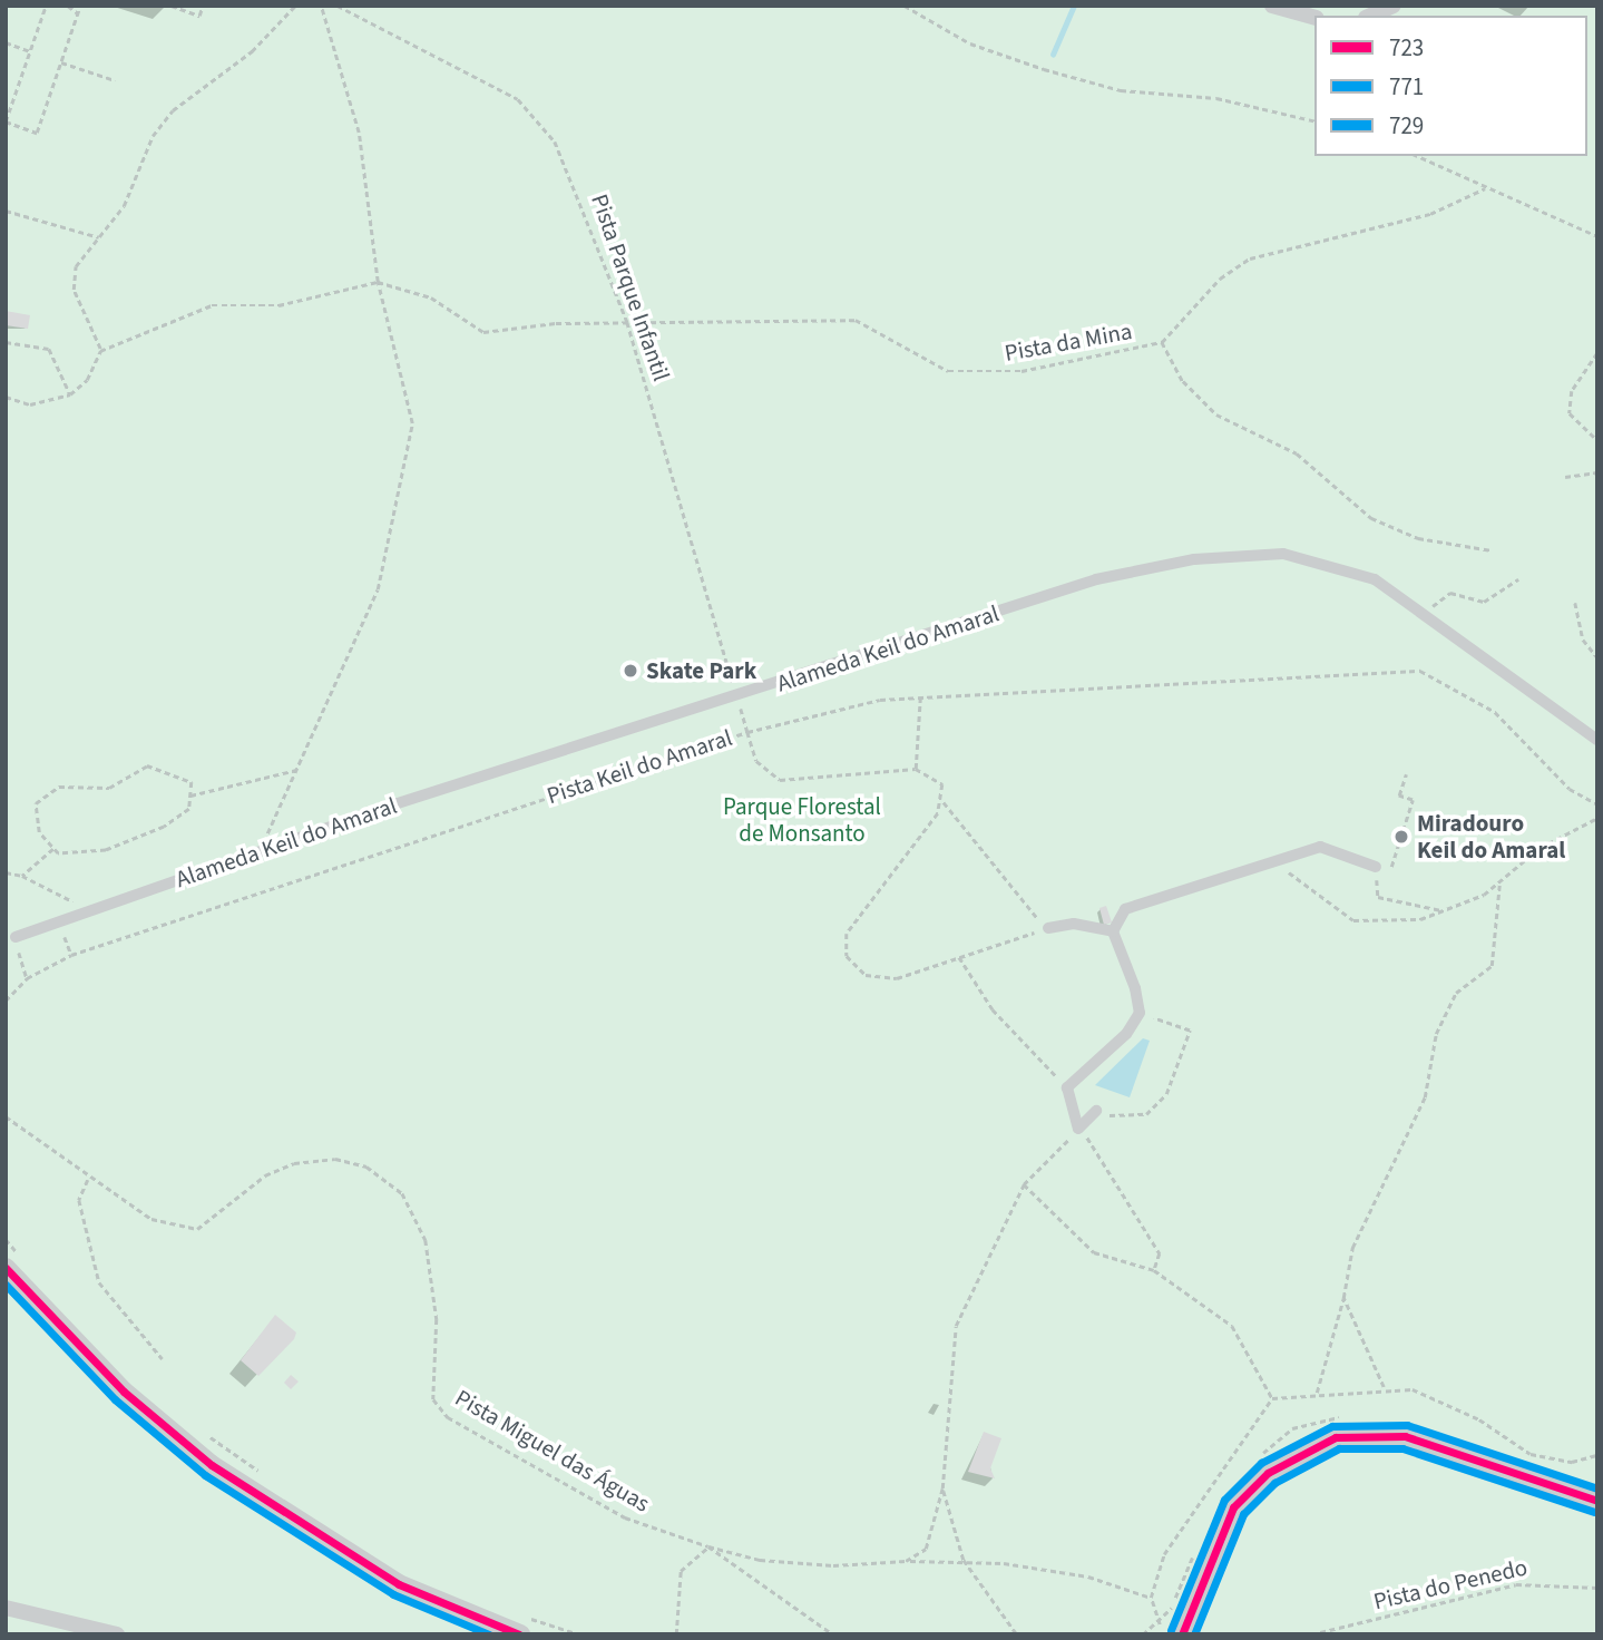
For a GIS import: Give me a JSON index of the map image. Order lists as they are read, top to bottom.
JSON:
{
  "streets": {
    "street": ["Alameda Keil do Amaral"],
    "path": [
      "Pista Parque Infantil",
      "Pista da Mina",
      "Pista Keil do Amaral",
      "Pista Miguel das Águas",
      "Pista do Penedo"
    ]
  },
  "crossings": [
    ["Pista Parque Infantil", "Pista da Mina"],
    ["Pista Parque Infantil", "Alameda Keil do Amaral"],
    ["Pista Parque Infantil", "Pista Keil do Amaral"]
  ],
  "parks": ["Parque Florestal de Monsanto"],
  "places": ["Skate Park", "Miradouro Keil do Amaral"],
  "lines": ["transit line 723", "transit line 771", "transit line 729"],
  "legend": ["723", "771", "729"]
}
